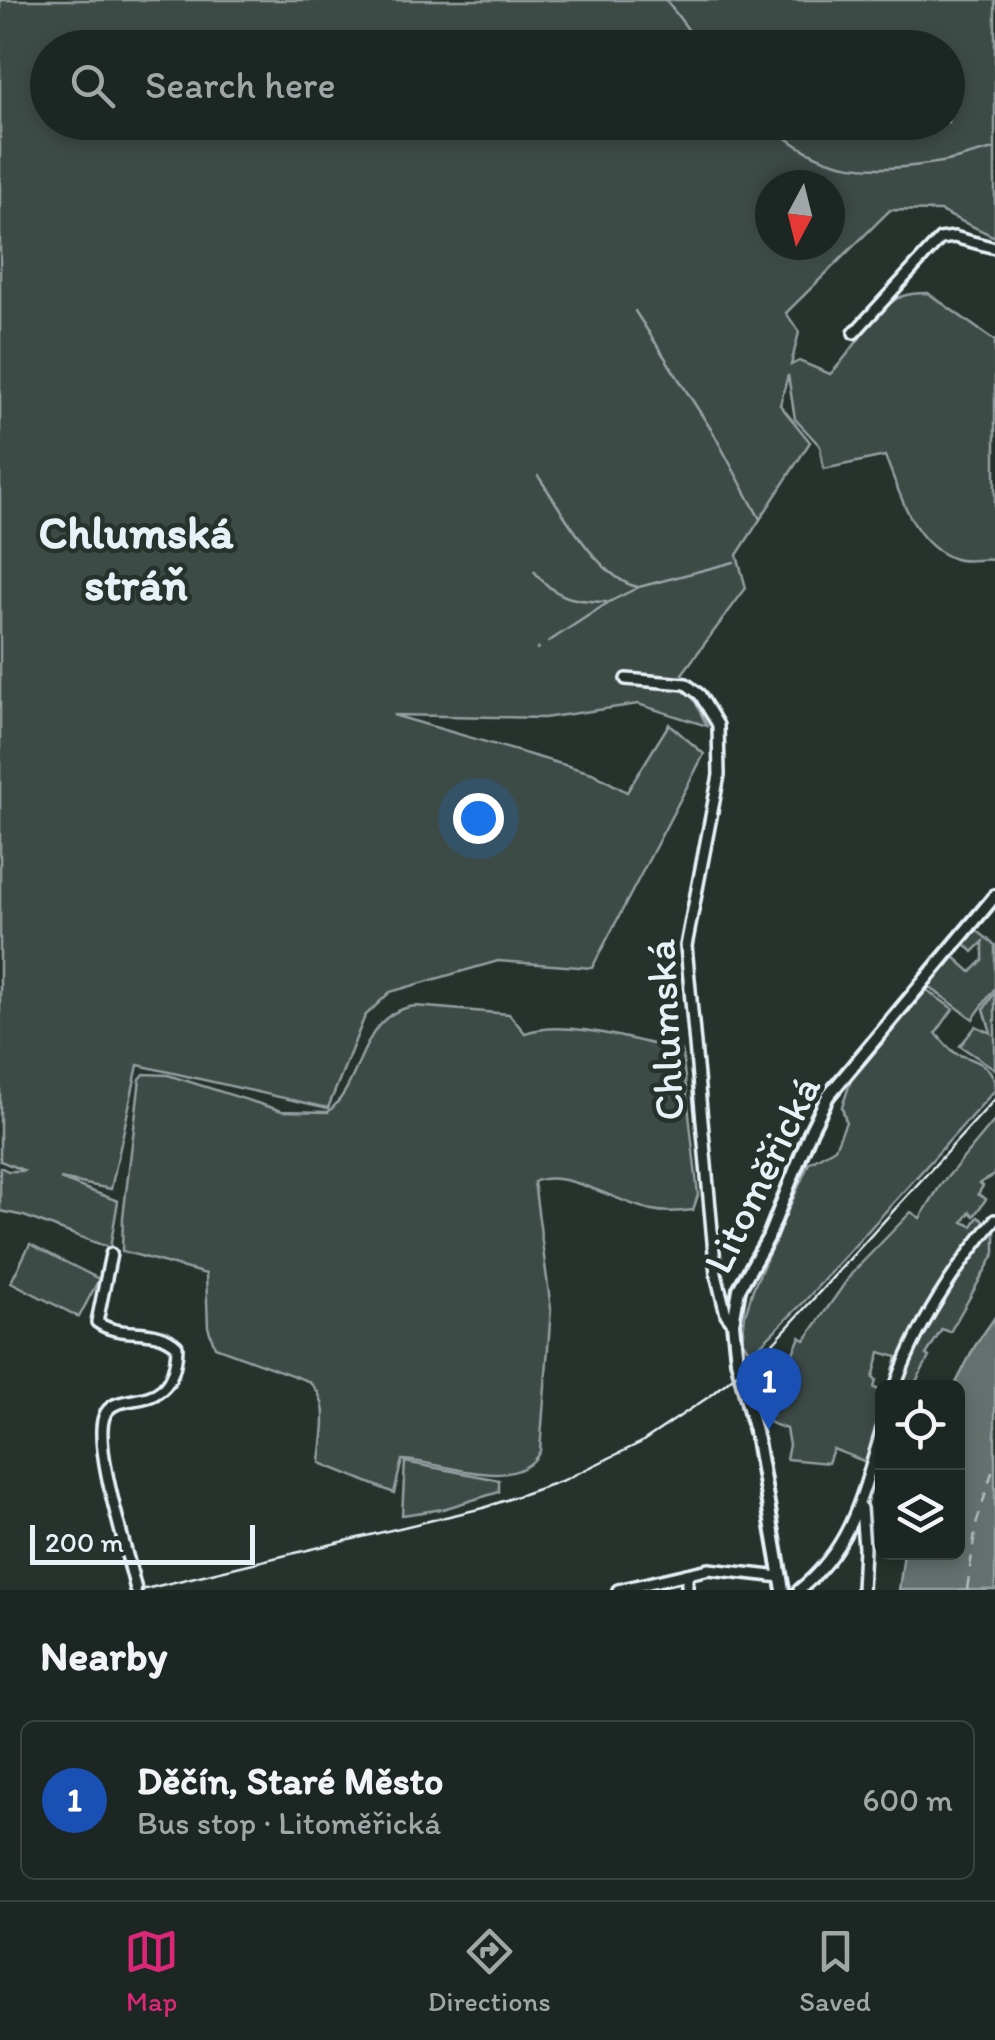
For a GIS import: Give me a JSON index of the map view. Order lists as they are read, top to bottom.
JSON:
{
  "streets": {
    "main road": ["Litoměřická"],
    "street": ["Chlumská"]
  },
  "crossings": [
    ["Chlumská", "Litoměřická"]
  ],
  "districts": ["Chlumská stráň"],
  "scale_bar": "200 m",
  "north": "bottom",
  "page": {
    "search": "Search here",
    "pins": "1",
    "scale": "200 m",
    "heading": "Nearby",
    "list": [
      {
        "mark": "1",
        "name": "Děčín, Staré Město",
        "note": "Bus stop · Litoměřická",
        "value": "600 m"
      }
    ],
    "nav": ["Map", "Directions", "Saved"]
  }
}
